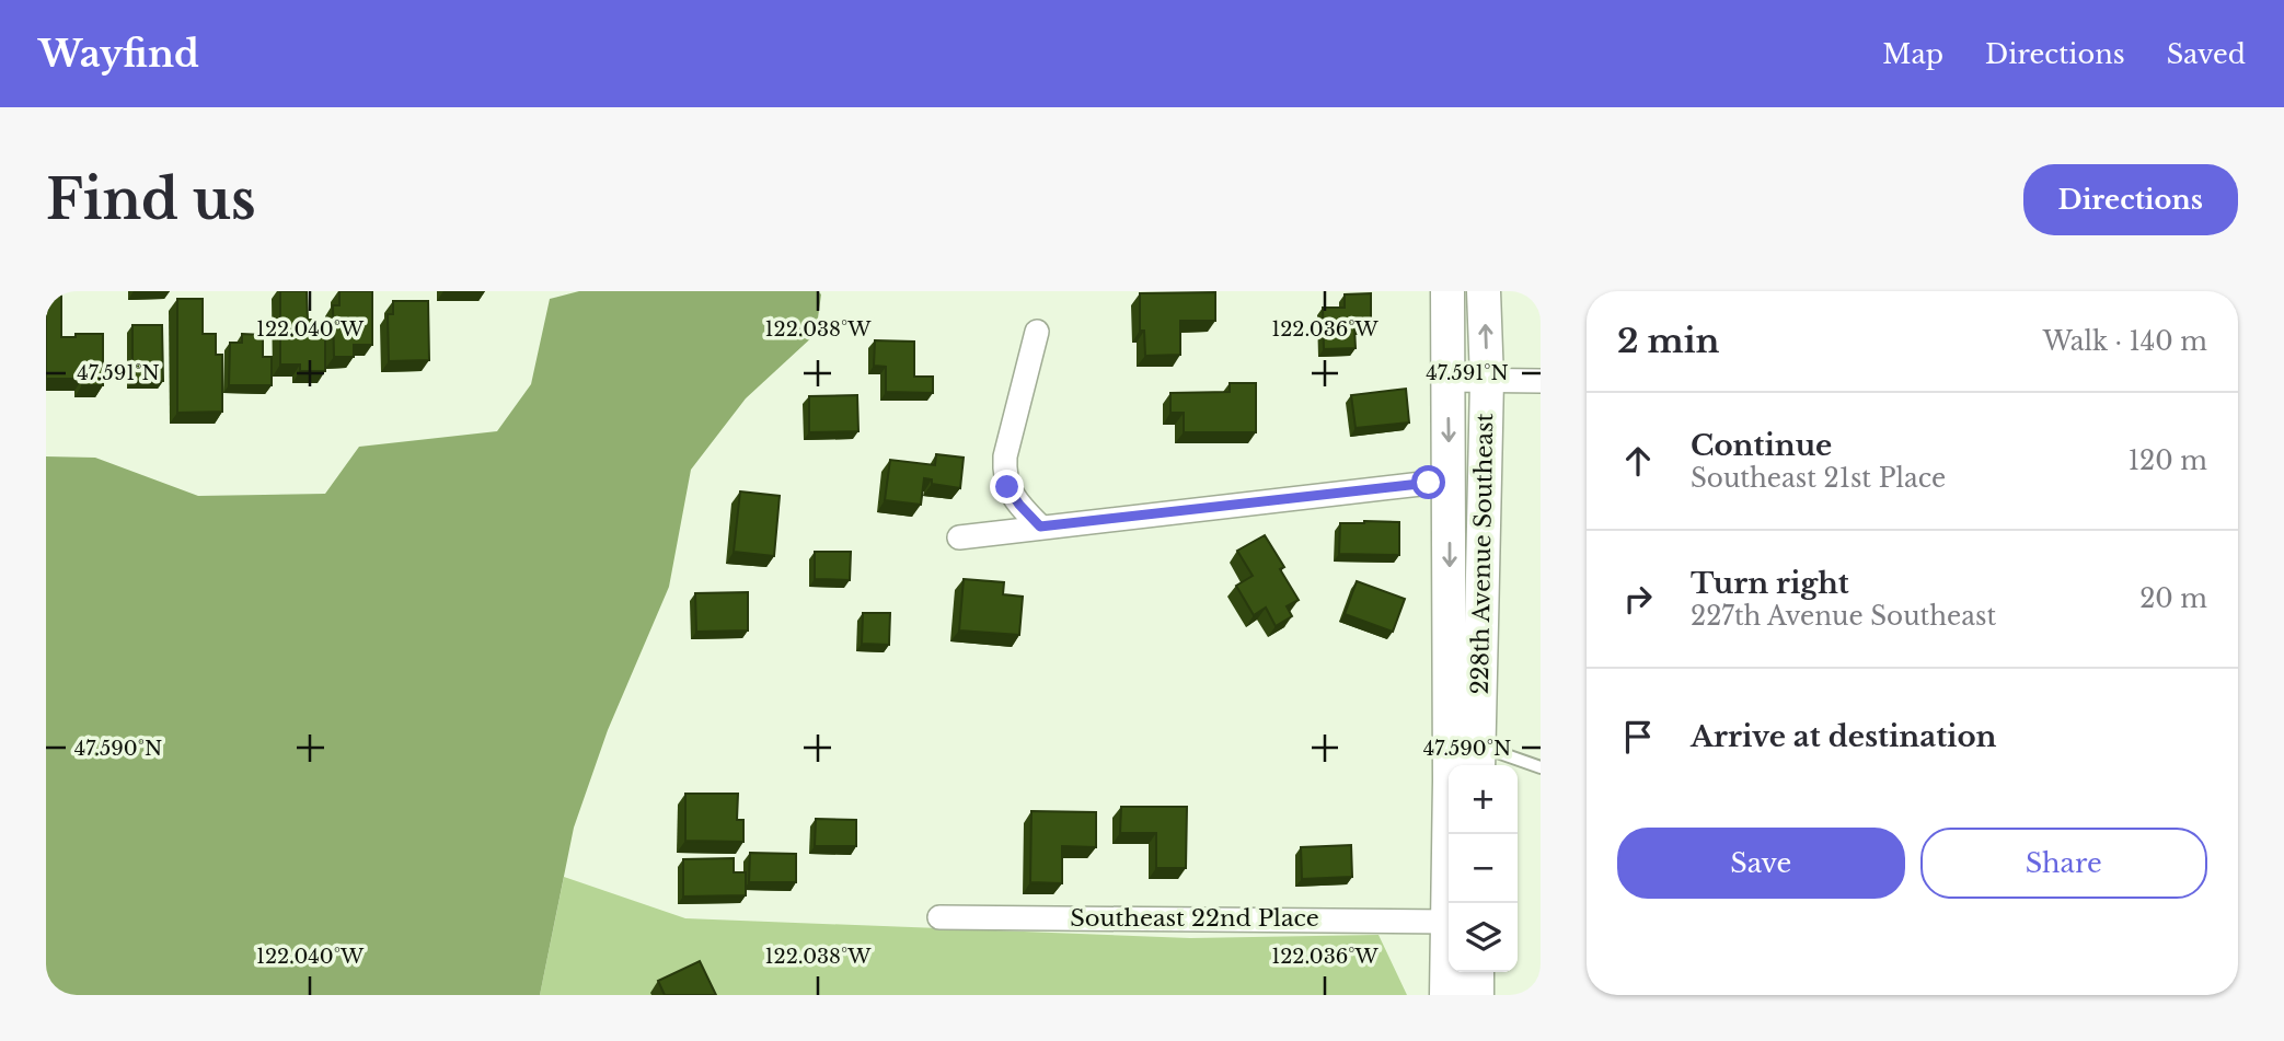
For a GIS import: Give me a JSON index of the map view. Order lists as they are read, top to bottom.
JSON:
{
  "streets": {
    "main road": ["228th Avenue Southeast"],
    "street": ["Southeast 22nd Place"]
  },
  "crossings": [
    ["228th Avenue Southeast", "Southeast 22nd Place"]
  ],
  "page": {
    "header": "Wayfind",
    "nav": ["Map", "Directions", "Saved"],
    "buttons": [
      "Directions",
      ["Save", "Share"]
    ],
    "title": "Find us",
    "heading": ["2 min", "Walk · 140 m"],
    "list": [
      ["Continue", "Southeast 21st Place", "120 m"],
      ["Turn right", "227th Avenue Southeast", "20 m"],
      "Arrive at destination"
    ],
    "map_buttons": ["+", "−"]
  },
  "coordinates": [
    "122.040°W",
    "122.038°W",
    "122.036°W",
    "47.591°N",
    "47.590°N"
  ]
}
